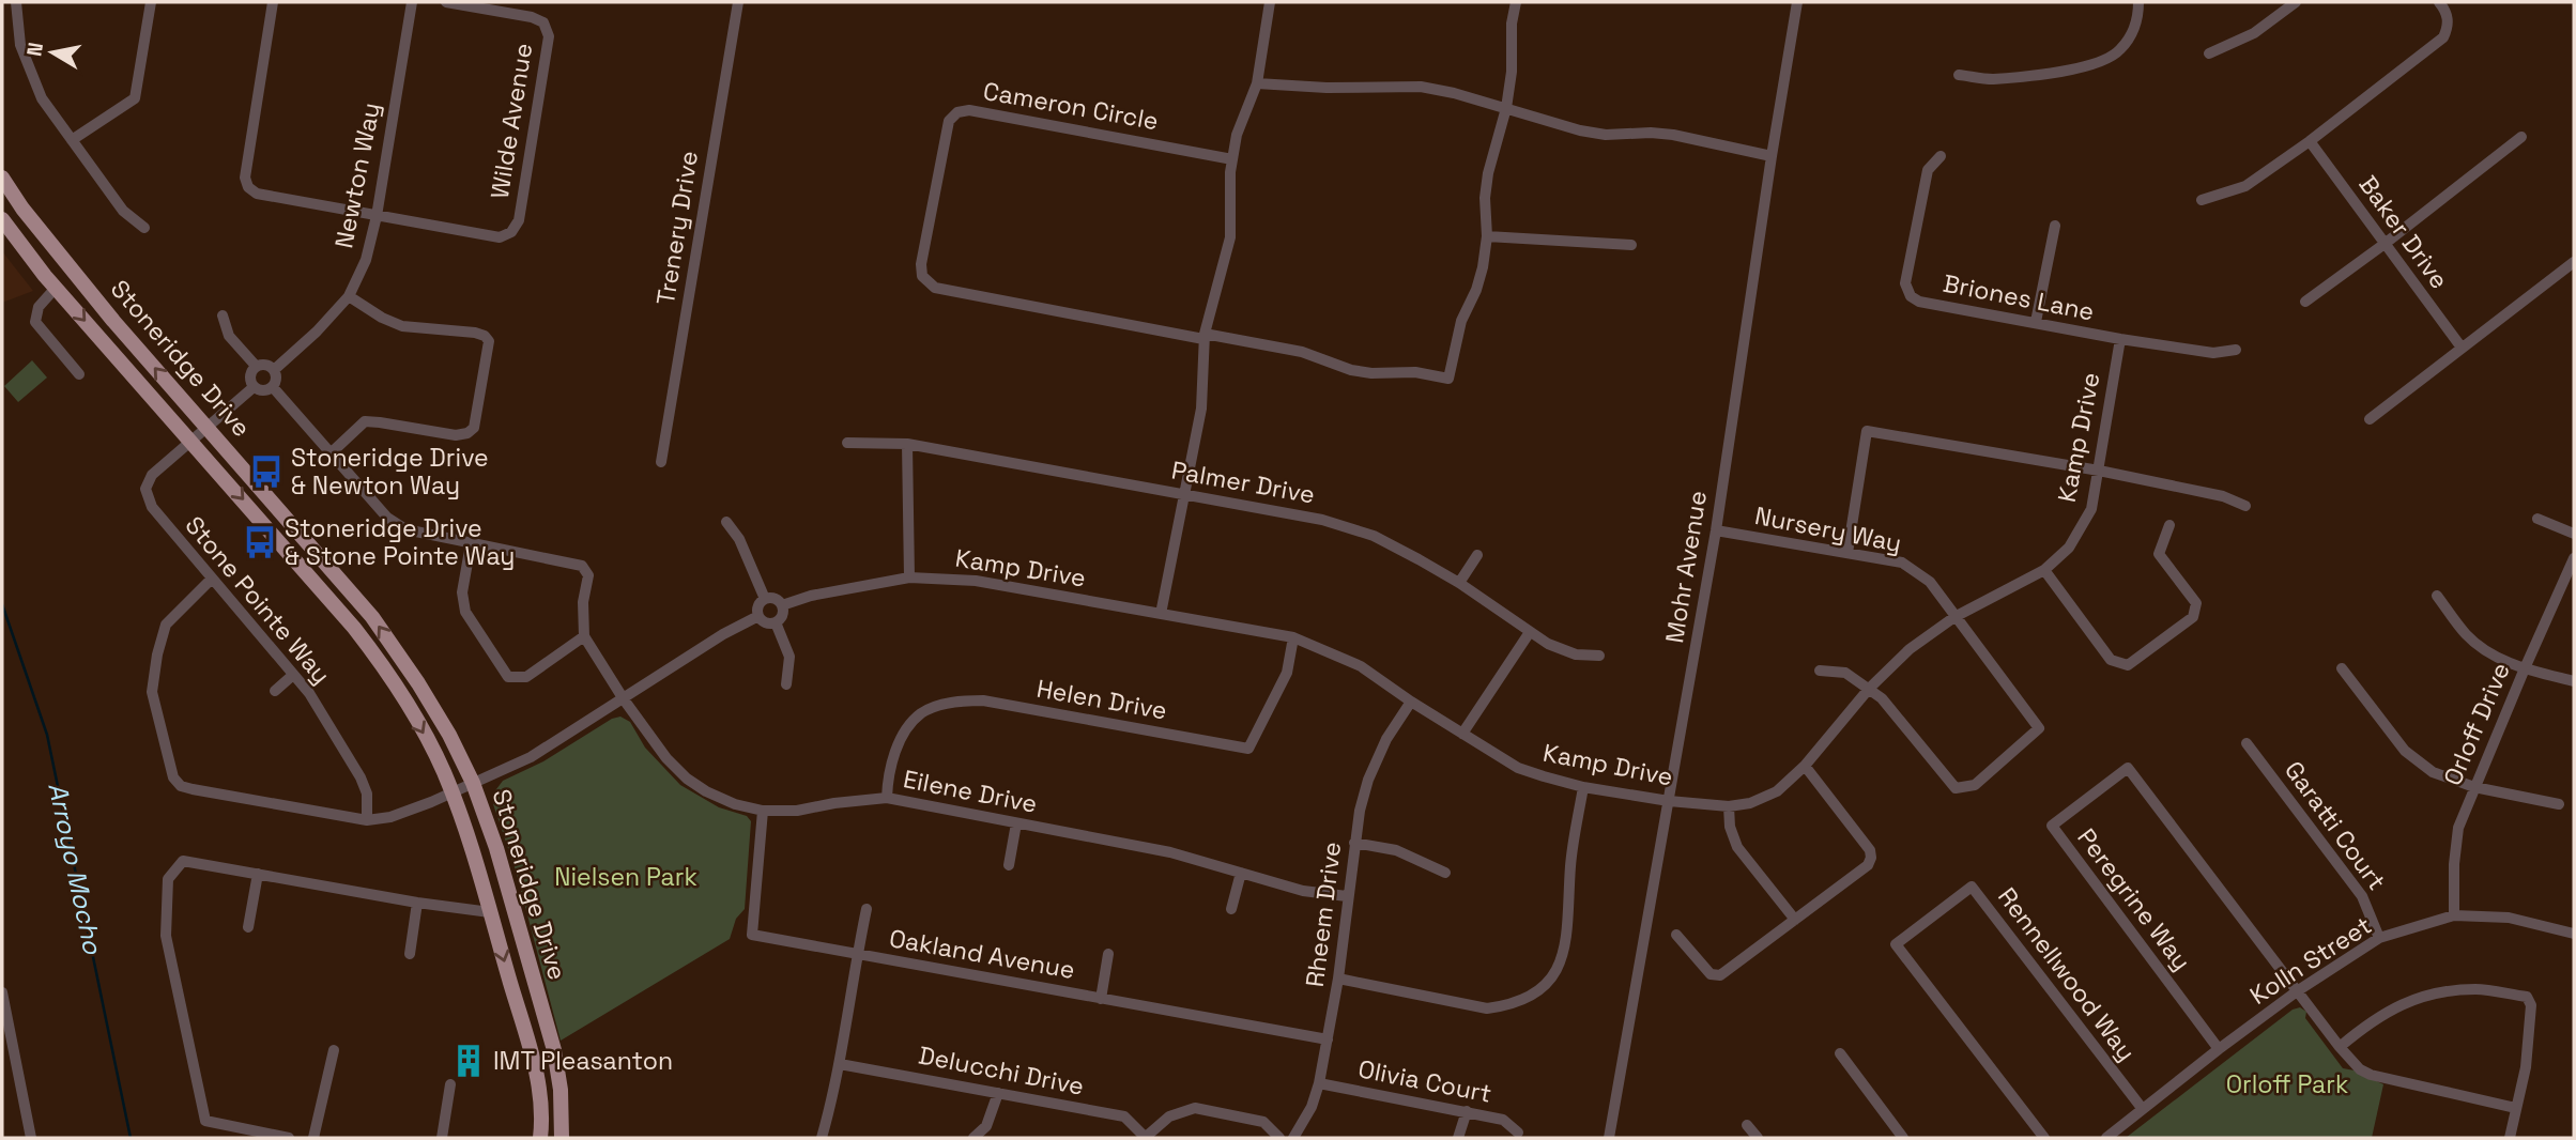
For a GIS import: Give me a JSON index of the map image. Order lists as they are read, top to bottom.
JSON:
{
  "streets": {
    "main road": ["Stoneridge Drive"],
    "street": [
      "Cameron Circle",
      "Wilde Avenue",
      "Newton Way",
      "Trenery Drive",
      "Baker Drive",
      "Briones Lane",
      "Kamp Drive",
      "Palmer Drive",
      "Nursery Way",
      "Mohr Avenue",
      "Stone Pointe Way",
      "Helen Drive",
      "Orloff Drive",
      "Eilene Drive",
      "Garatti Court",
      "Peregrine Way",
      "Rheem Drive",
      "Oakland Avenue",
      "Kolln Street",
      "Rennellwood Way",
      "Delucchi Drive",
      "Olivia Court"
    ]
  },
  "crossings": [
    ["Wilde Avenue", "Newton Way"],
    ["Briones Lane", "Kamp Drive"],
    ["Stoneridge Drive", "Stone Pointe Way"],
    ["Kamp Drive", "Nursery Way"],
    ["Kamp Drive", "Mohr Avenue"],
    ["Kamp Drive", "Helen Drive"],
    ["Kamp Drive", "Rheem Drive"],
    ["Nursery Way", "Mohr Avenue"],
    ["Helen Drive", "Eilene Drive"],
    ["Orloff Drive", "Kolln Street"],
    ["Eilene Drive", "Rheem Drive"],
    ["Eilene Drive", "Oakland Avenue"],
    ["Garatti Court", "Kolln Street"],
    ["Peregrine Way", "Kolln Street"],
    ["Rheem Drive", "Oakland Avenue"],
    ["Rheem Drive", "Olivia Court"],
    ["Kolln Street", "Rennellwood Way"]
  ],
  "water": ["Arroyo Mocho"],
  "parks": ["Nielsen Park", "Orloff Park"],
  "places": {
    "bus stop": ["Stoneridge Drive & Newton Way", "Stoneridge Drive & Stone Pointe Way"],
    "building": ["IMT Pleasanton"]
  },
  "north": "left"
}
